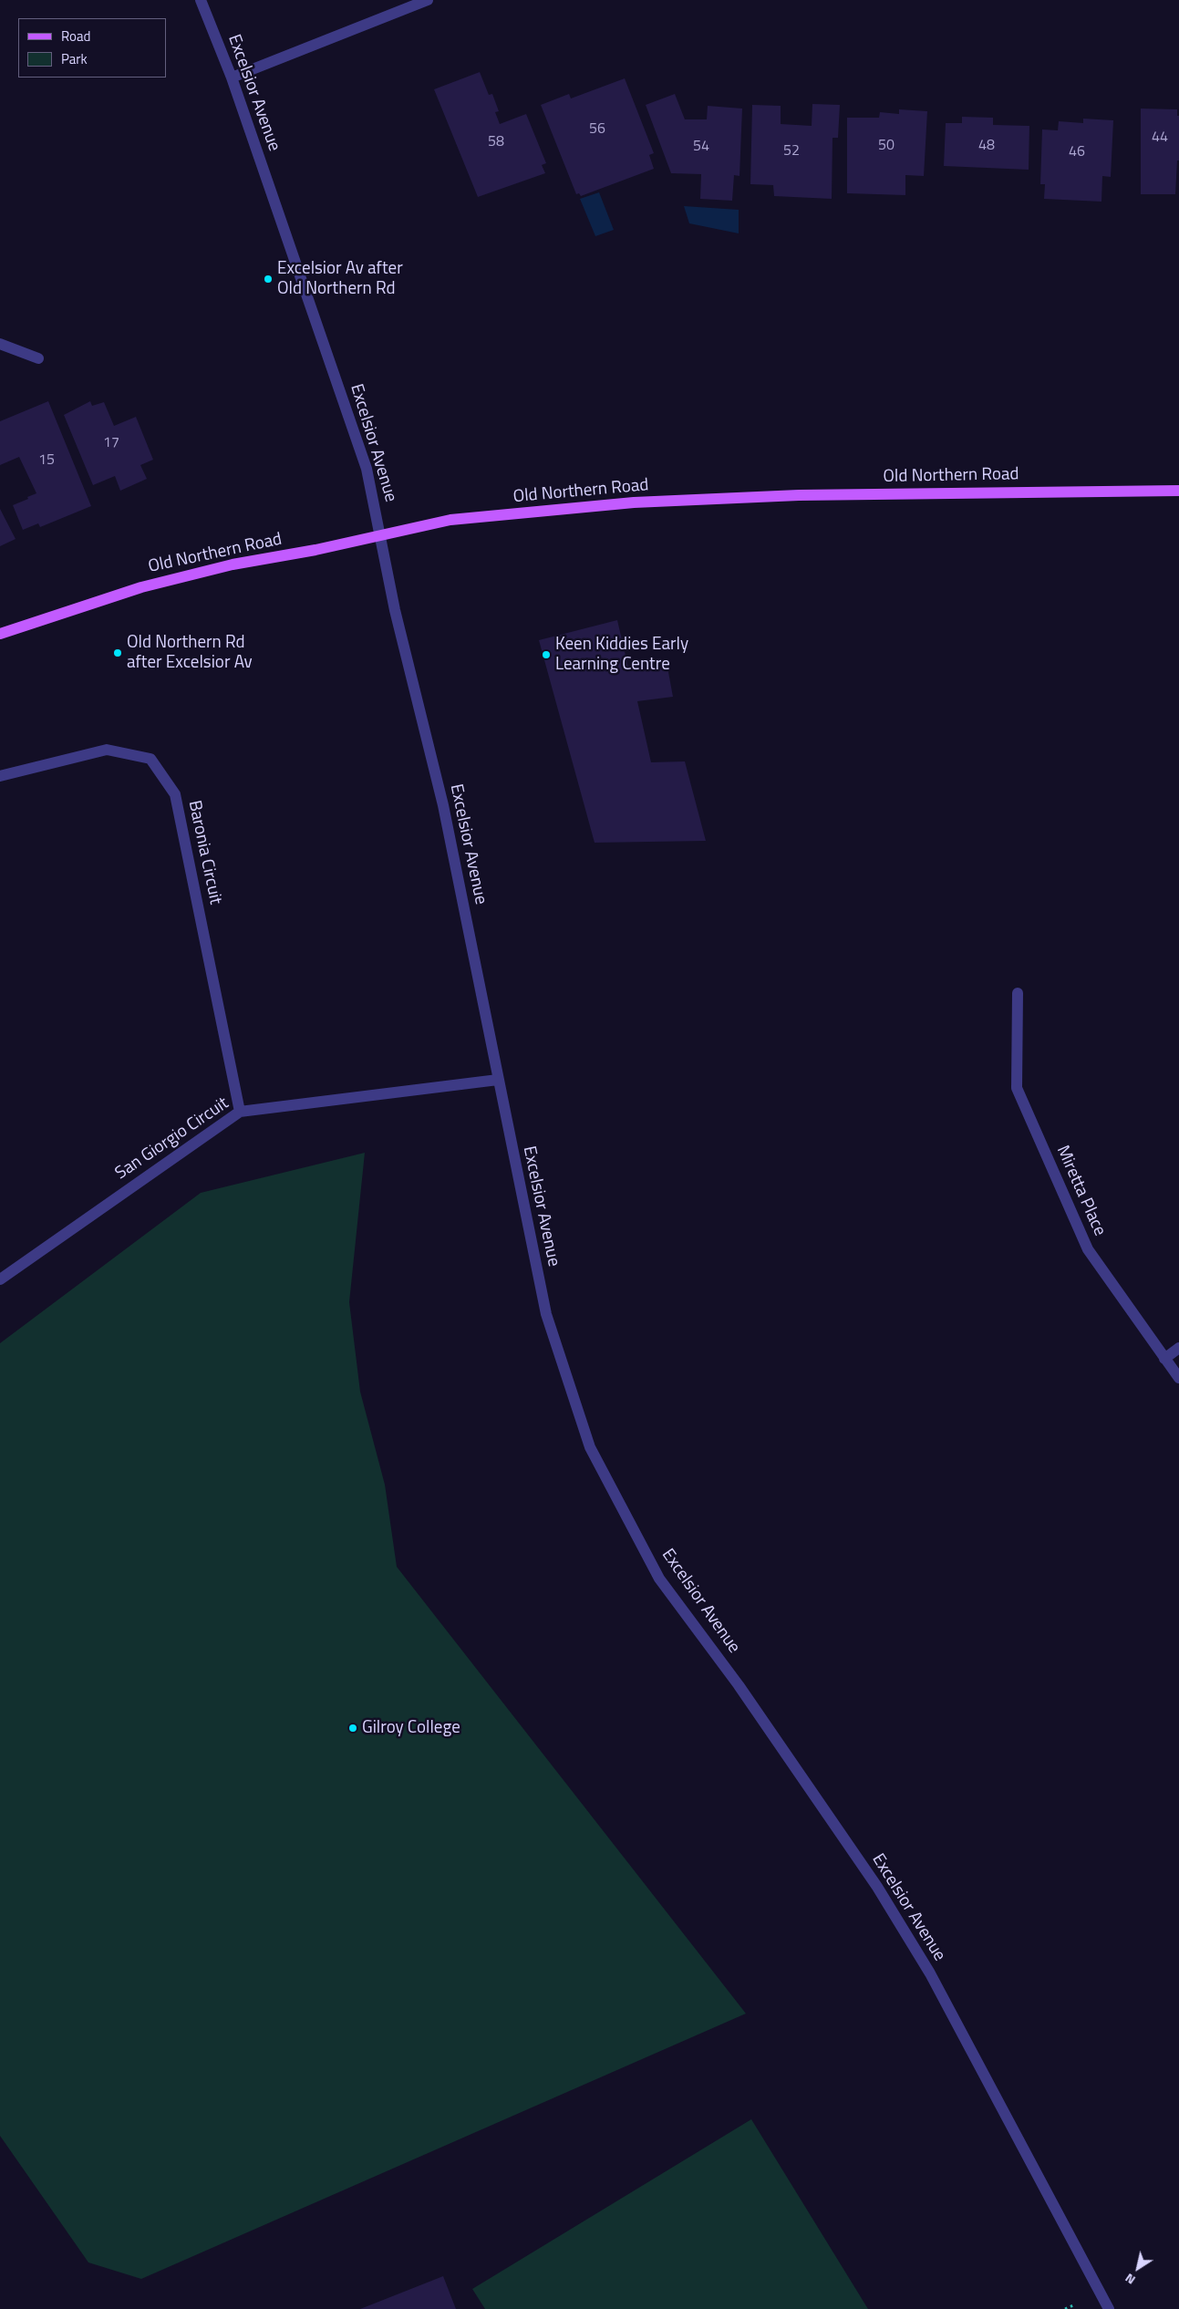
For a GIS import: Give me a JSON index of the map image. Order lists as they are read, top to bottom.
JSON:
{
  "streets": {
    "main road": ["Old Northern Road"],
    "street": [
      "Excelsior Avenue",
      "Baronia Circuit",
      "San Giorgio Circuit",
      "Miretta Place"
    ]
  },
  "crossings": [
    ["Excelsior Avenue", "Old Northern Road"],
    ["Excelsior Avenue", "San Giorgio Circuit"],
    ["Baronia Circuit", "San Giorgio Circuit"]
  ],
  "places": [
    "Excelsior Av after Old Northern Rd",
    "Old Northern Rd after Excelsior Av",
    "Keen Kiddies Early Learning Centre",
    "Gilroy College"
  ],
  "house_numbers": [
    "56",
    "44",
    "58",
    "50",
    "48",
    "54",
    "52",
    "46",
    "17",
    "15"
  ],
  "legend": ["Road", "Park"],
  "north": "bottom left"
}
